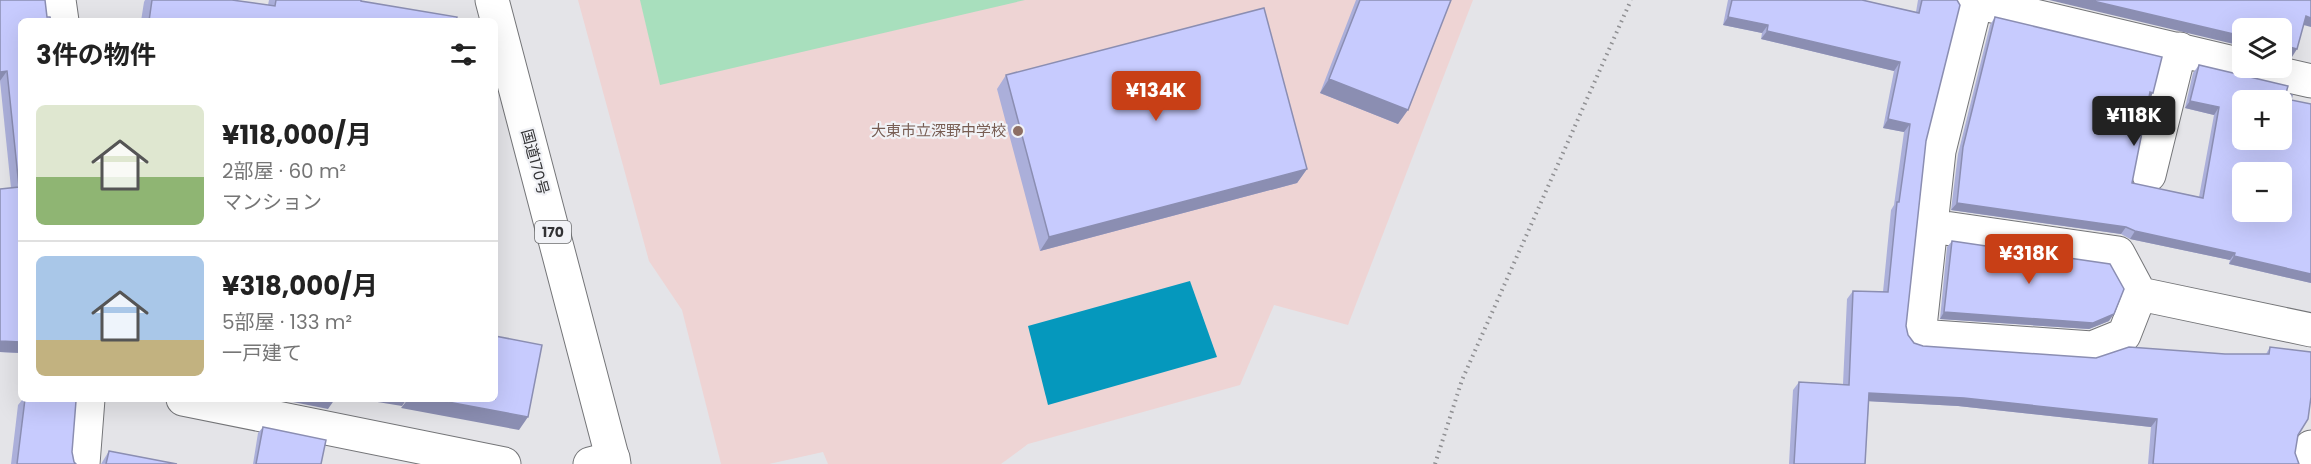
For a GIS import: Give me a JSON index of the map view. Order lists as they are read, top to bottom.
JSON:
{
  "streets": {
    "main road": ["国道170号", "170"]
  },
  "places": ["大東市立深野中学校"],
  "page": {
    "map_buttons": ["+", "−"],
    "heading": "3件の物件",
    "price": ["¥134K", "¥118K", "¥318K"],
    "list": [
      {
        "name": "¥118,000/月",
        "note": "2部屋 · 60 m² · マンション"
      },
      {
        "name": "¥318,000/月",
        "note": "5部屋 · 133 m² · 一戸建て"
      }
    ]
  }
}
